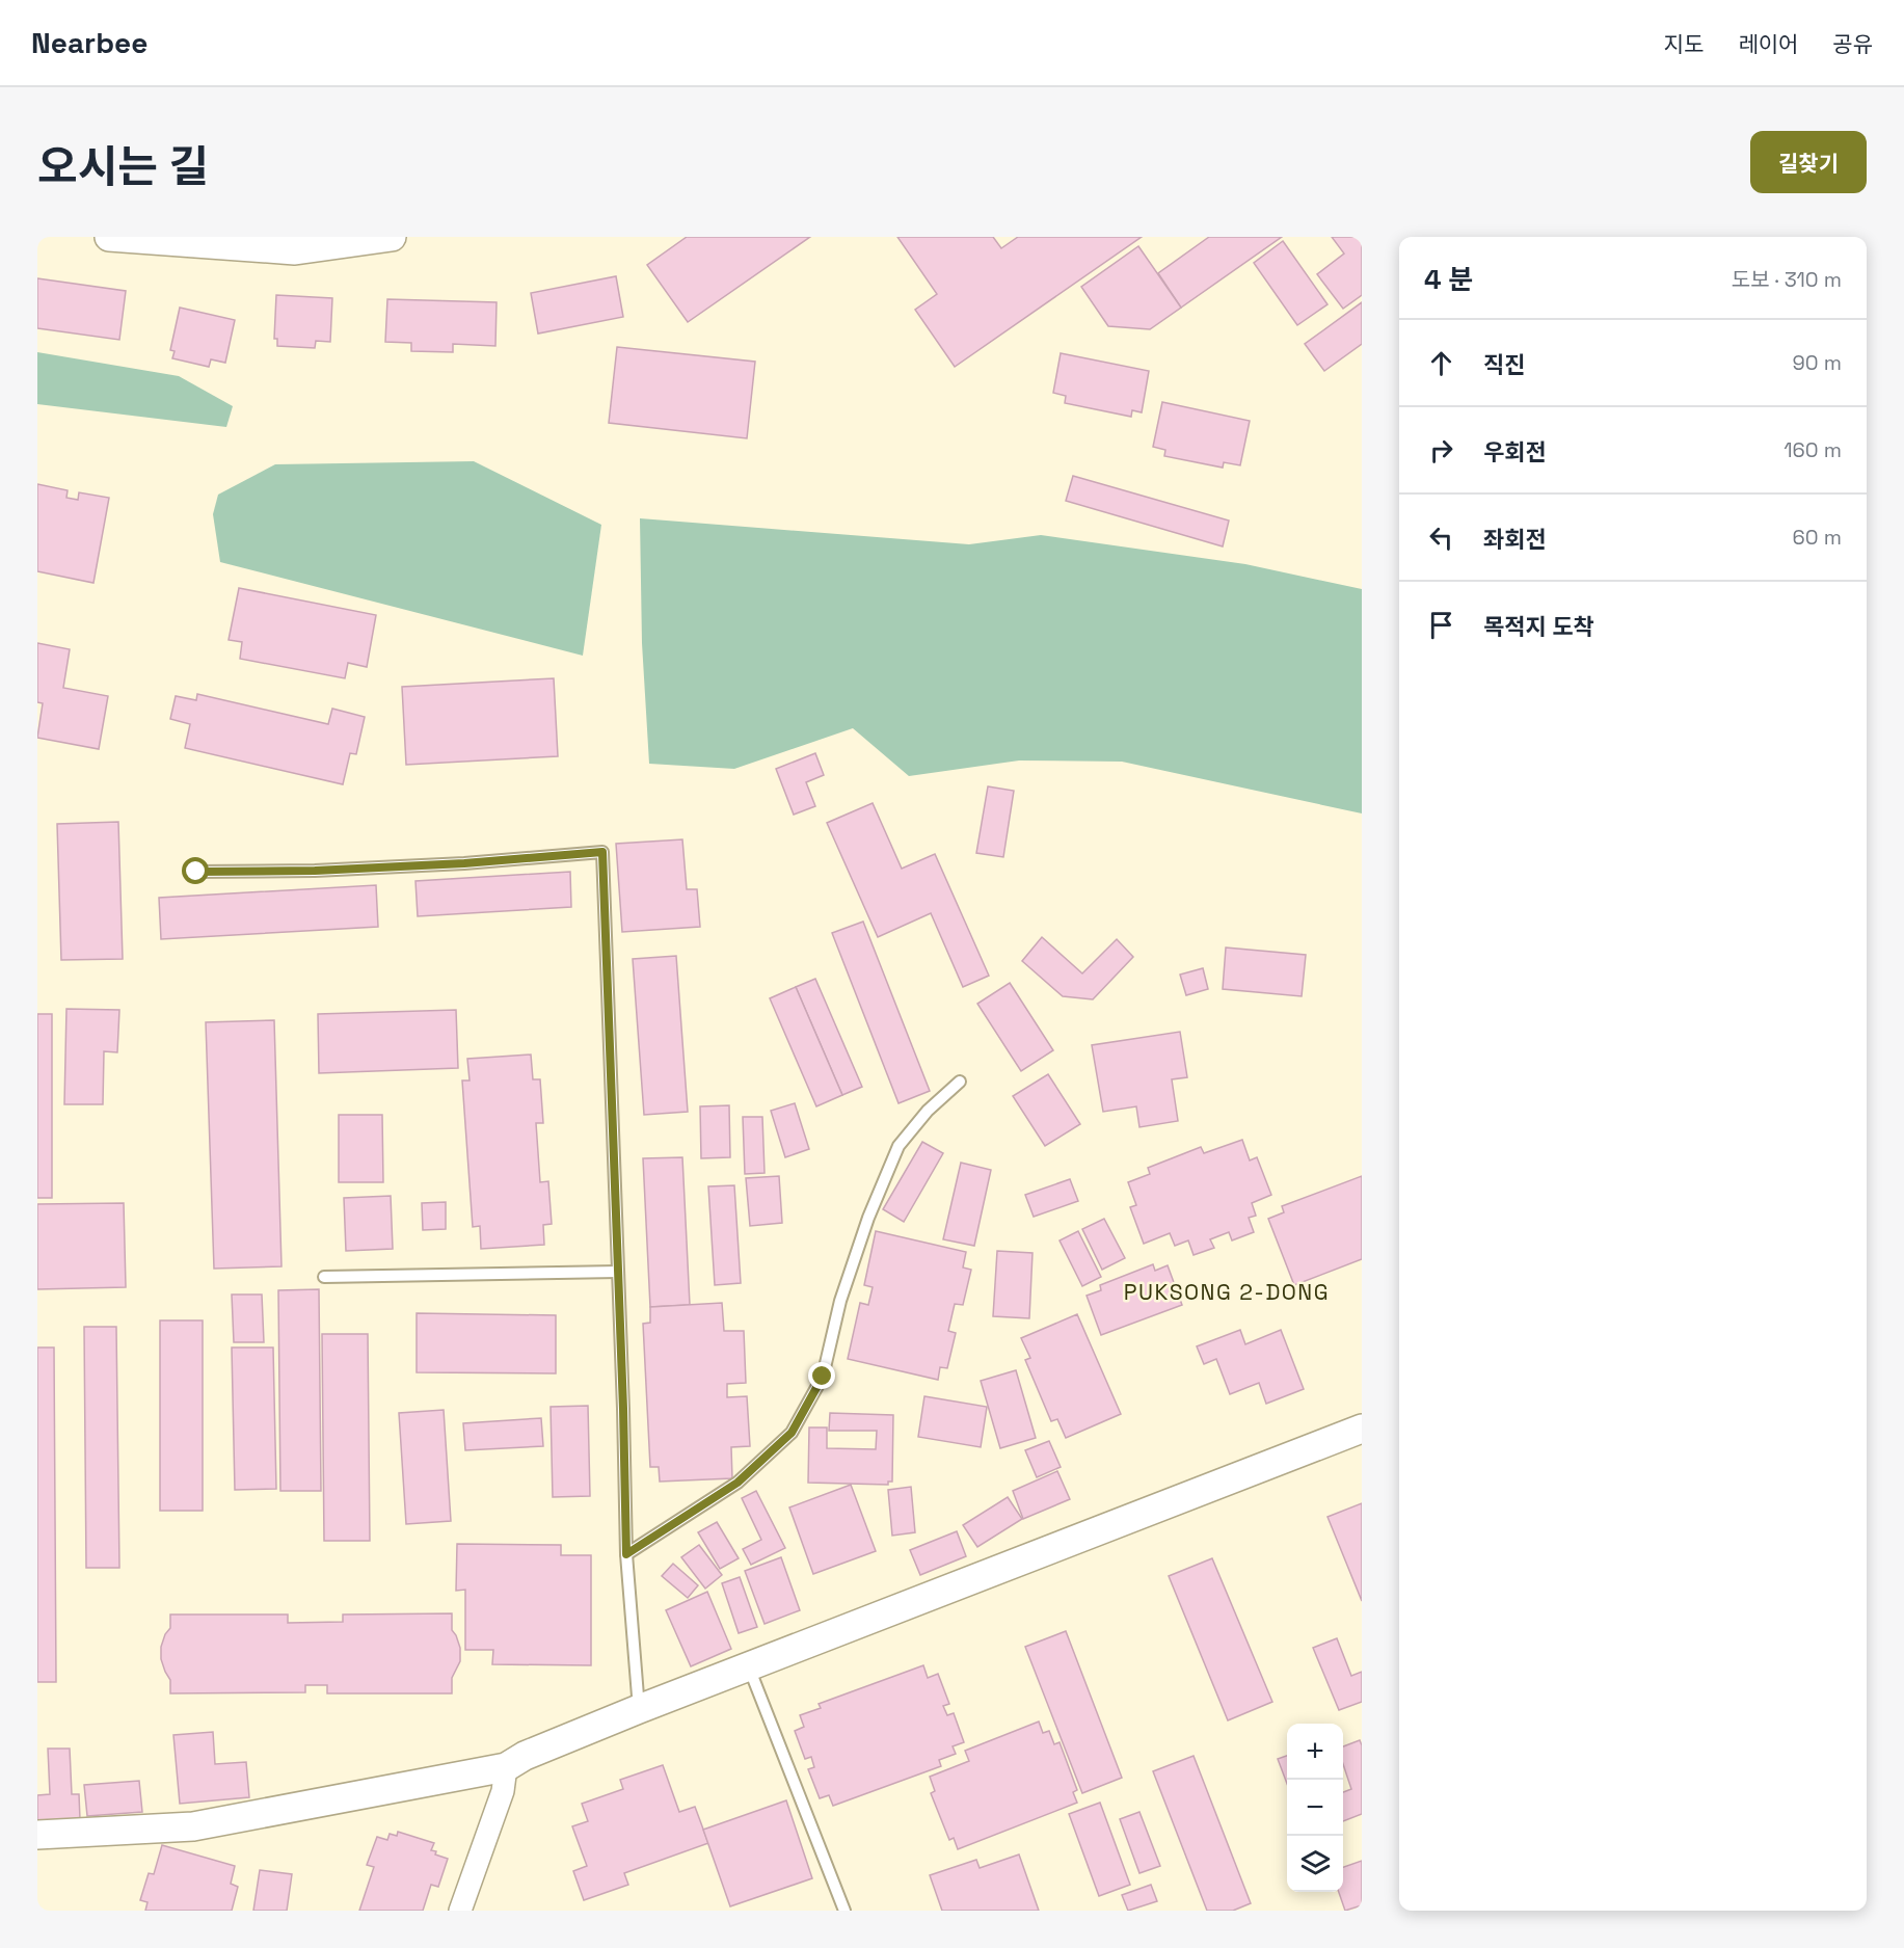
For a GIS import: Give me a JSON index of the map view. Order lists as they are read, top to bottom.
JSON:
{
  "districts": ["PUKSONG 2-DONG"],
  "page": {
    "header": "Nearbee",
    "nav": ["지도", "레이어", "공유"],
    "title": "오시는 길",
    "buttons": "길찾기",
    "heading": ["4 분", "도보 · 310 m"],
    "list": [
      ["직진", "90 m"],
      ["우회전", "160 m"],
      ["좌회전", "60 m"],
      "목적지 도착"
    ],
    "map_buttons": ["+", "−"]
  }
}
